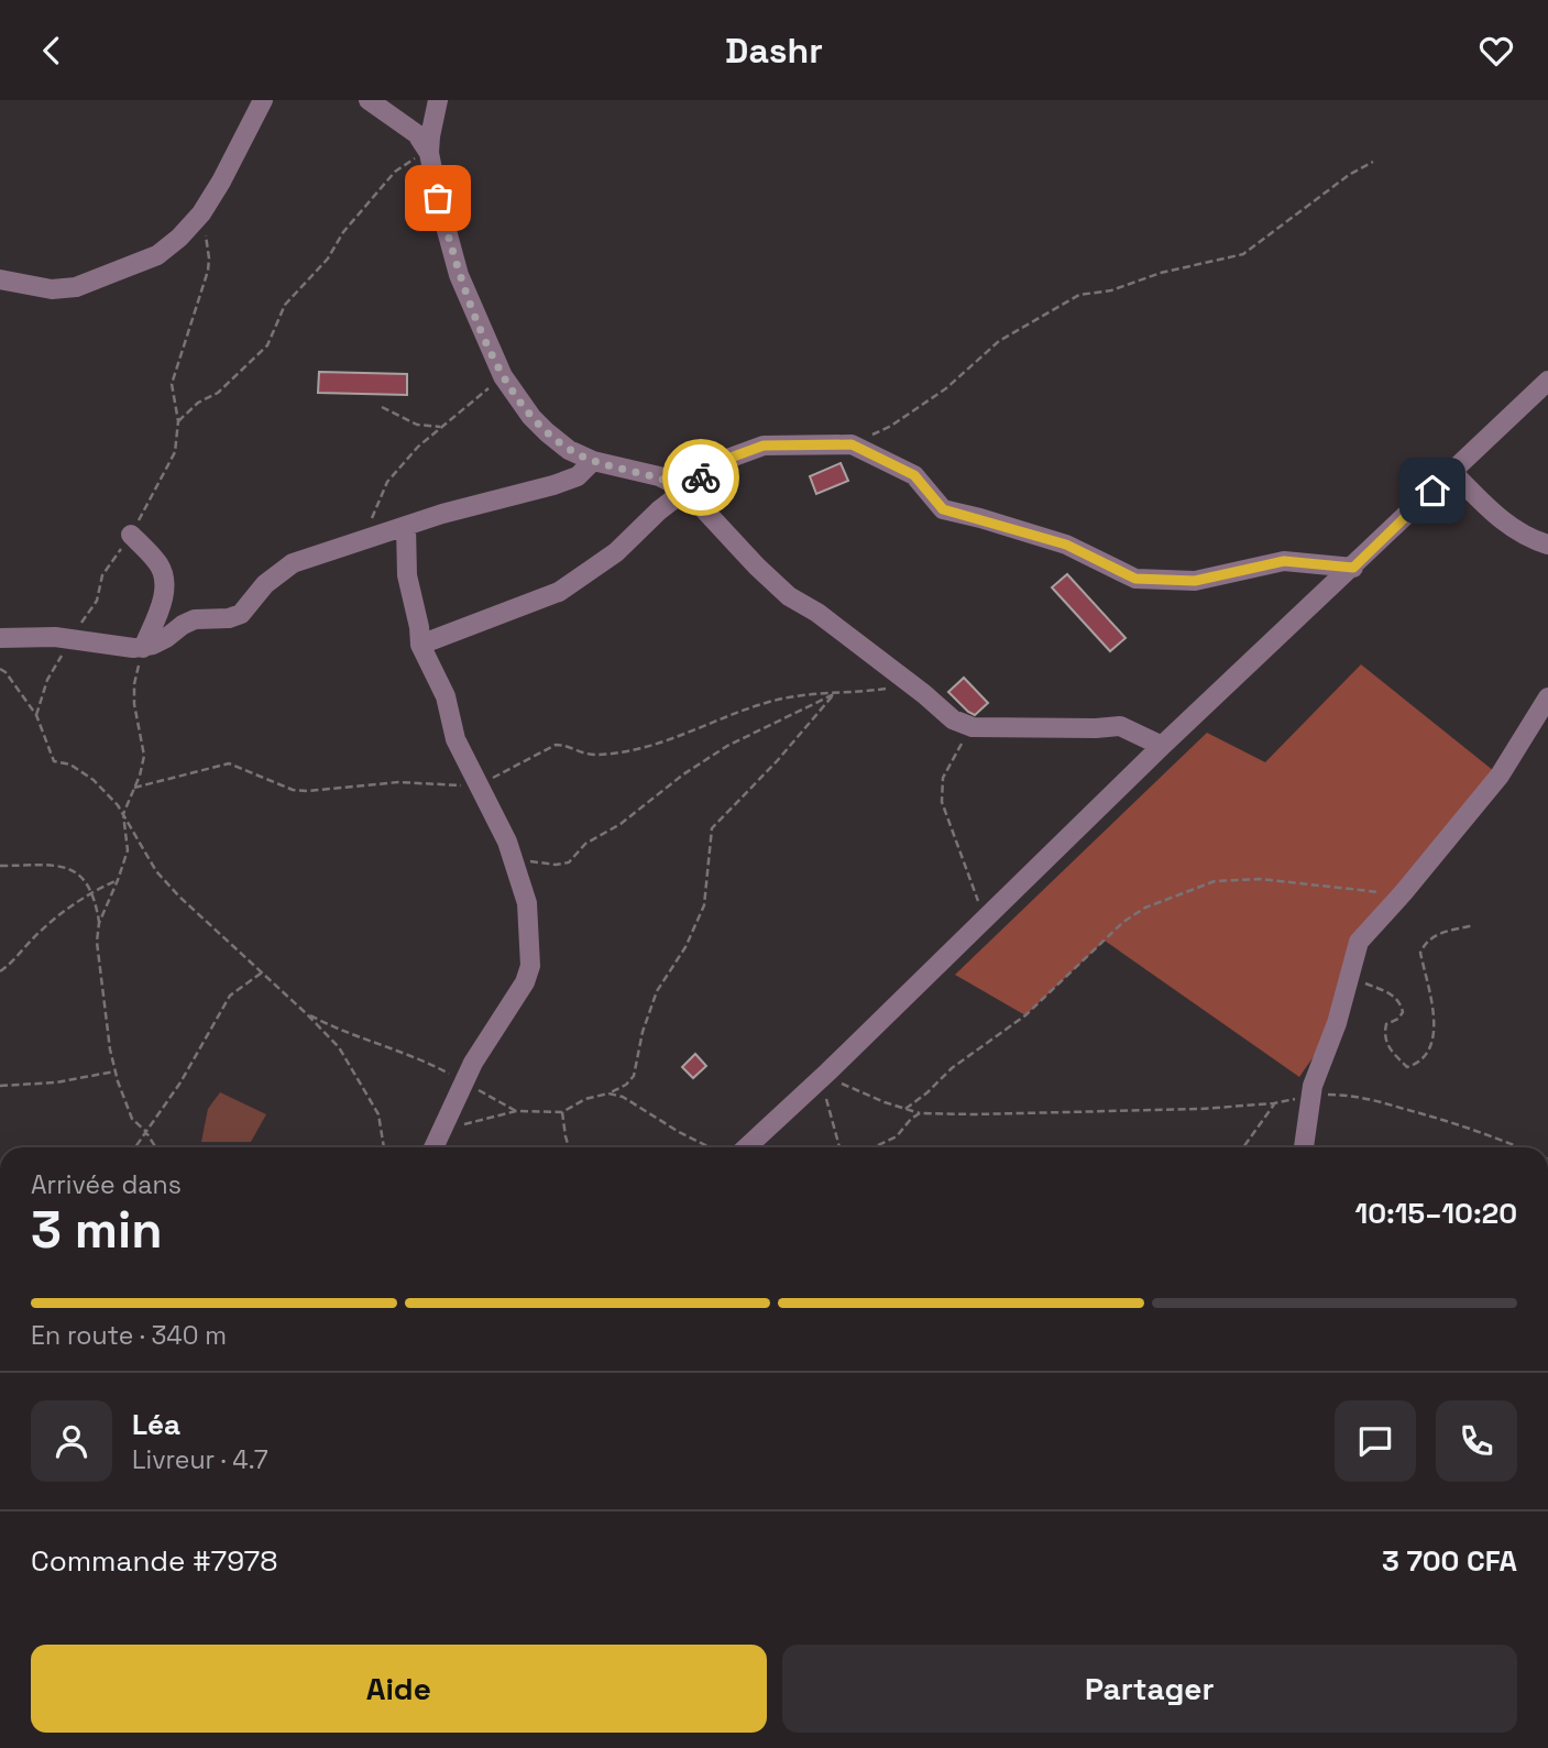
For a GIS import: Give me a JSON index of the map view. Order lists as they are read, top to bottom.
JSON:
{
  "page": {
    "header": "Dashr",
    "heading": ["3 min", "Arrivée dans", "10:15–10:20"],
    "panel": [
      "Léa",
      "Livreur · 4.7",
      "Commande #7978",
      "3 700 CFA"
    ],
    "bar": "En route · 340 m",
    "buttons": ["Aide", "Partager"]
  }
}
